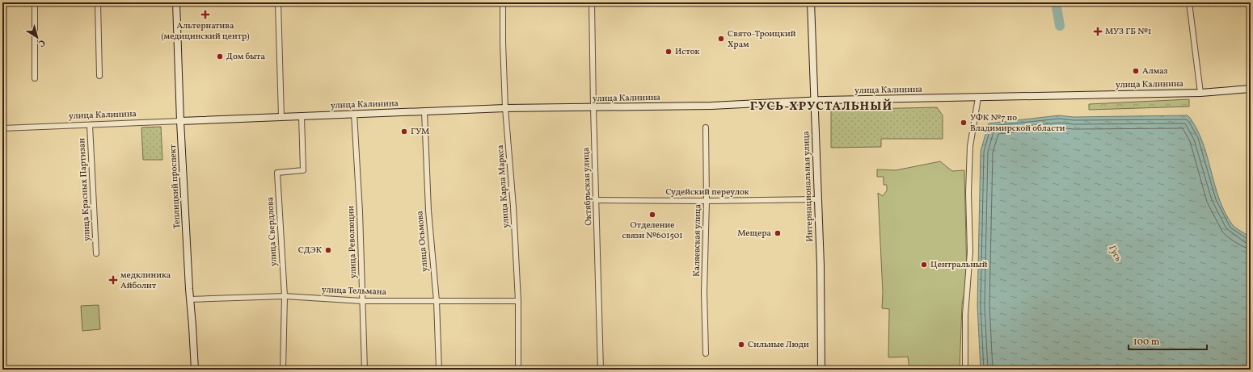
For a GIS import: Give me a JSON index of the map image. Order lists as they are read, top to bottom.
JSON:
{
  "streets": {
    "main road": ["улица Калинина", "Теплицкий проспект", "Интернациональная улица"],
    "street": [
      "улица Карла Маркса",
      "Октябрьская улица",
      "улица Красных Партизан",
      "Судейский переулок",
      "улица Свердлова",
      "Каляевская улица",
      "улица Осьмова",
      "улица Революции",
      "улица Тельмана"
    ]
  },
  "crossings": [
    ["улица Калинина", "Теплицкий проспект"],
    ["улица Калинина", "улица Карла Маркса"],
    ["улица Калинина", "Октябрьская улица"],
    ["улица Калинина", "Интернациональная улица"],
    ["улица Калинина", "улица Красных Партизан"],
    ["улица Калинина", "улица Свердлова"],
    ["улица Калинина", "улица Осьмова"],
    ["улица Калинина", "улица Революции"],
    ["Теплицкий проспект", "улица Тельмана"],
    ["улица Карла Маркса", "улица Тельмана"],
    ["Октябрьская улица", "Судейский переулок"],
    ["Интернациональная улица", "Судейский переулок"],
    ["Судейский переулок", "Каляевская улица"],
    ["улица Свердлова", "улица Тельмана"],
    ["улица Осьмова", "улица Тельмана"],
    ["улица Революции", "улица Тельмана"]
  ],
  "districts": ["ГУСЬ-ХРУСТАЛЬНЫЙ"],
  "water": ["Гусь"],
  "places": {
    "health": ["Альтернатива (медицинский центр)", "МУЗ ГБ №1", "медклиника Айболит"],
    "other": [
      "Свято-Троицкий Храм",
      "Исток",
      "Дом быта",
      "Алмаз",
      "УФК №7 по Владимирской области",
      "ГУМ",
      "Отделение связи №601501",
      "Мещера",
      "СДЭК",
      "Центральный",
      "Сильные Люди"
    ]
  },
  "scale_bar": "100 m",
  "north": "bottom right"
}
